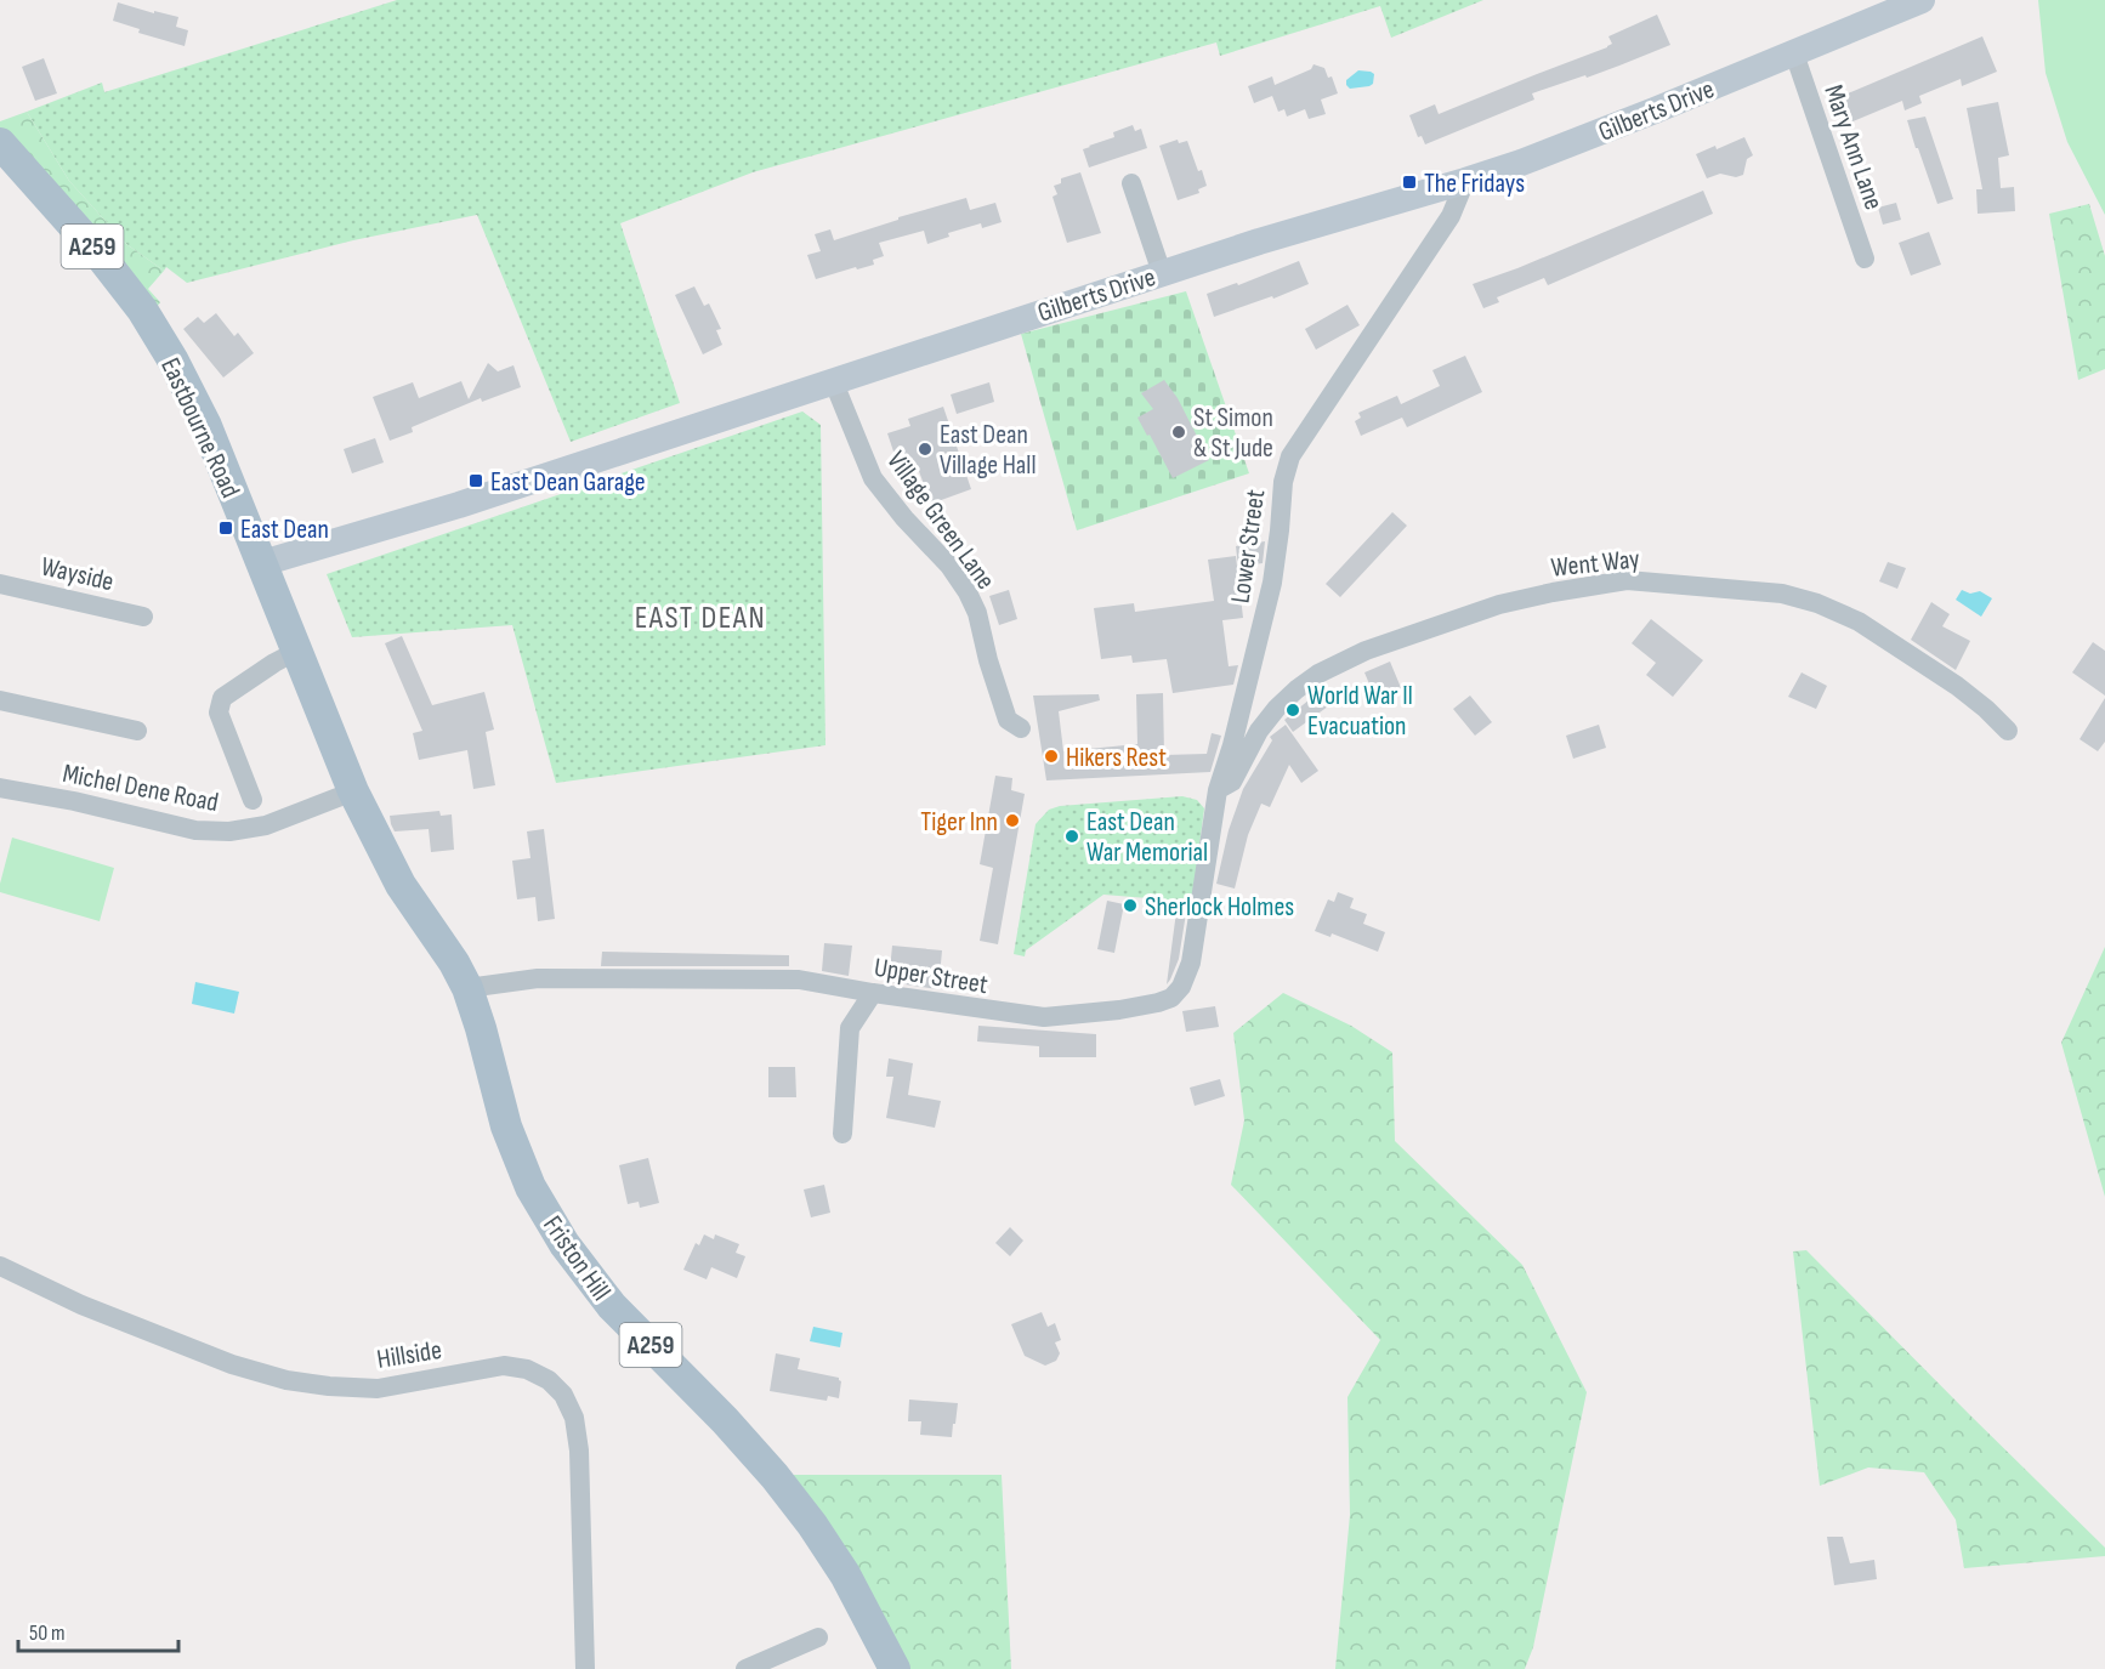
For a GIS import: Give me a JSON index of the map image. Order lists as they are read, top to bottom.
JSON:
{
  "streets": {
    "main road": ["A259", "Eastbourne Road", "Friston Hill"],
    "street": [
      "Gilberts Drive",
      "Mary Ann Lane",
      "Village Green Lane",
      "Lower Street",
      "Went Way",
      "Wayside",
      "Michel Dene Road",
      "Upper Street",
      "Hillside"
    ]
  },
  "crossings": [
    ["Gilberts Drive", "Mary Ann Lane"],
    ["Gilberts Drive", "Eastbourne Road"],
    ["Gilberts Drive", "Village Green Lane"],
    ["Gilberts Drive", "Lower Street"],
    ["Eastbourne Road", "Michel Dene Road"],
    ["Eastbourne Road", "Friston Hill"],
    ["Lower Street", "Went Way"],
    ["Lower Street", "Upper Street"],
    ["Went Way", "Upper Street"],
    ["Michel Dene Road", "Friston Hill"],
    ["Upper Street", "Friston Hill"]
  ],
  "districts": ["EAST DEAN"],
  "places": {
    "transit": ["The Fridays", "East Dean Garage", "East Dean"],
    "other": [
      "St Simon & St Jude",
      "East Dean Village Hall",
      "World War II Evacuation",
      "Hikers Rest",
      "Tiger Inn",
      "East Dean War Memorial",
      "Sherlock Holmes"
    ]
  },
  "scale_bar": "50 m"
}
